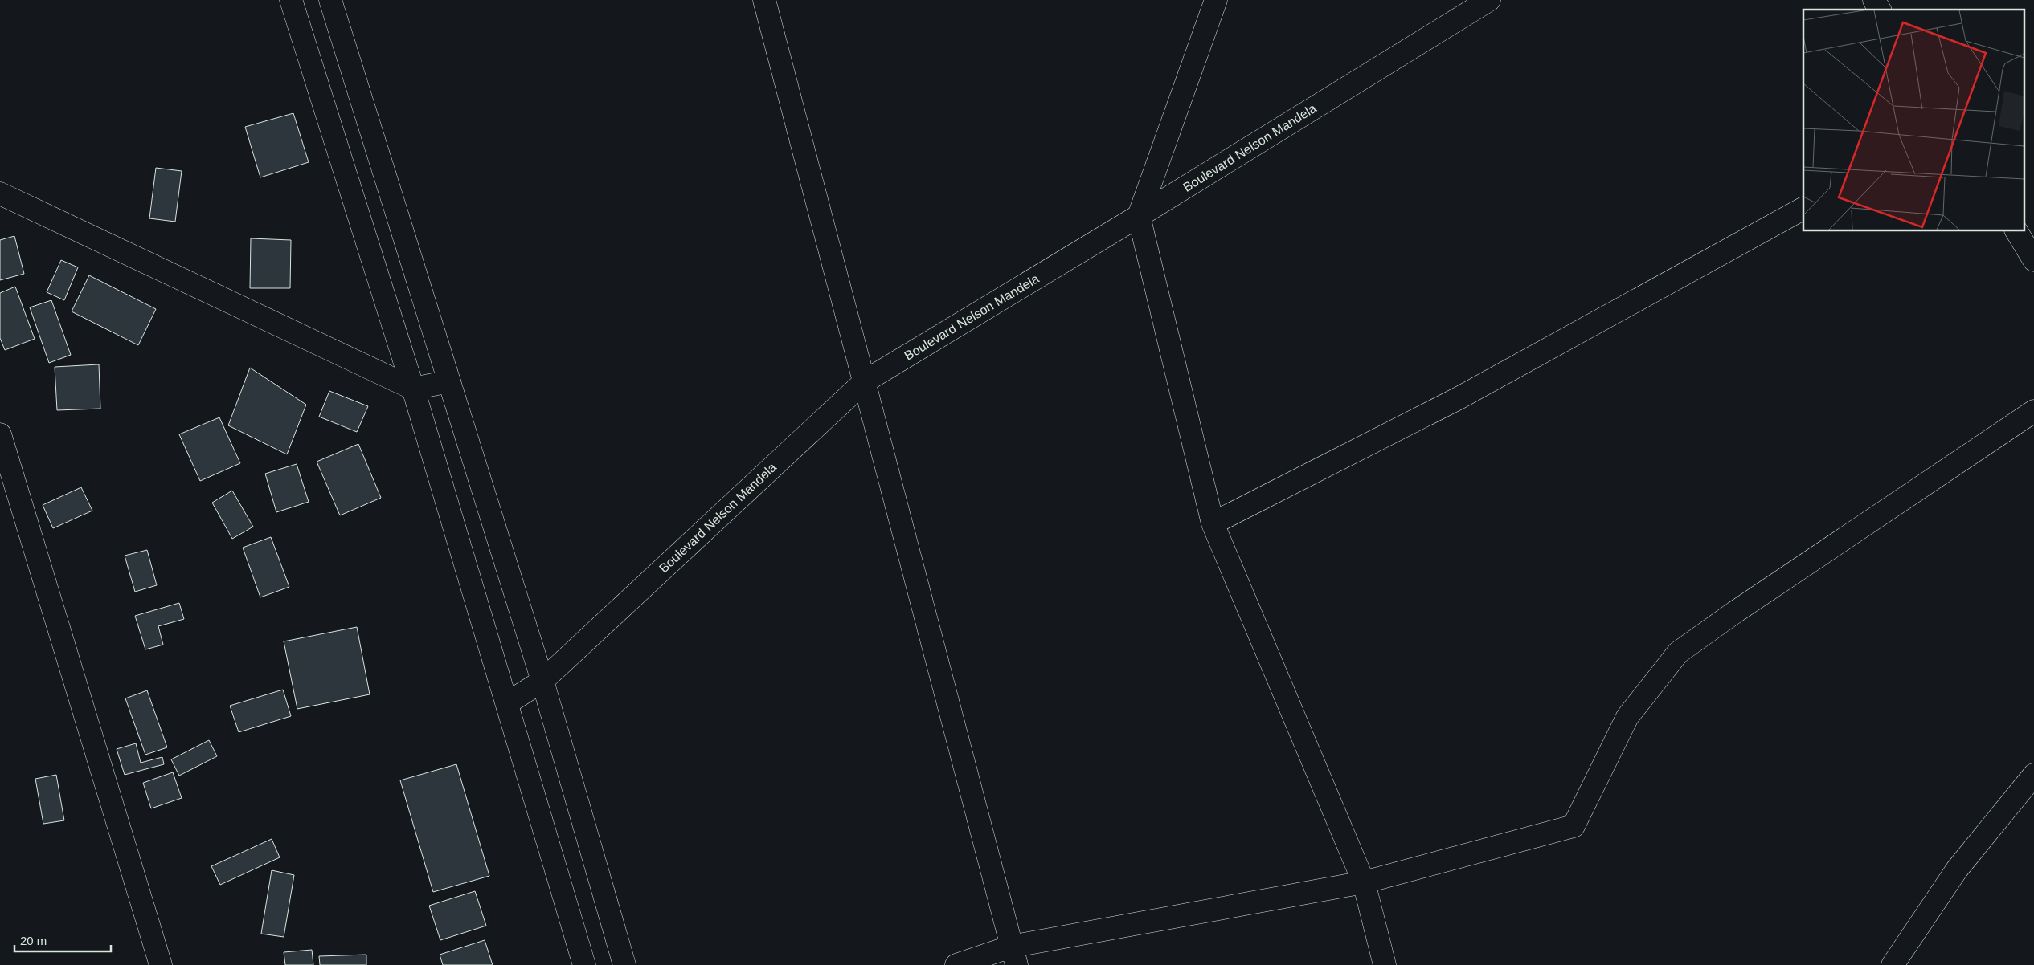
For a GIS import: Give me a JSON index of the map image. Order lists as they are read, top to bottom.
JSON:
{
  "streets": {
    "main road": ["Boulevard Nelson Mandela"]
  },
  "scale_bar": "20 m"
}
